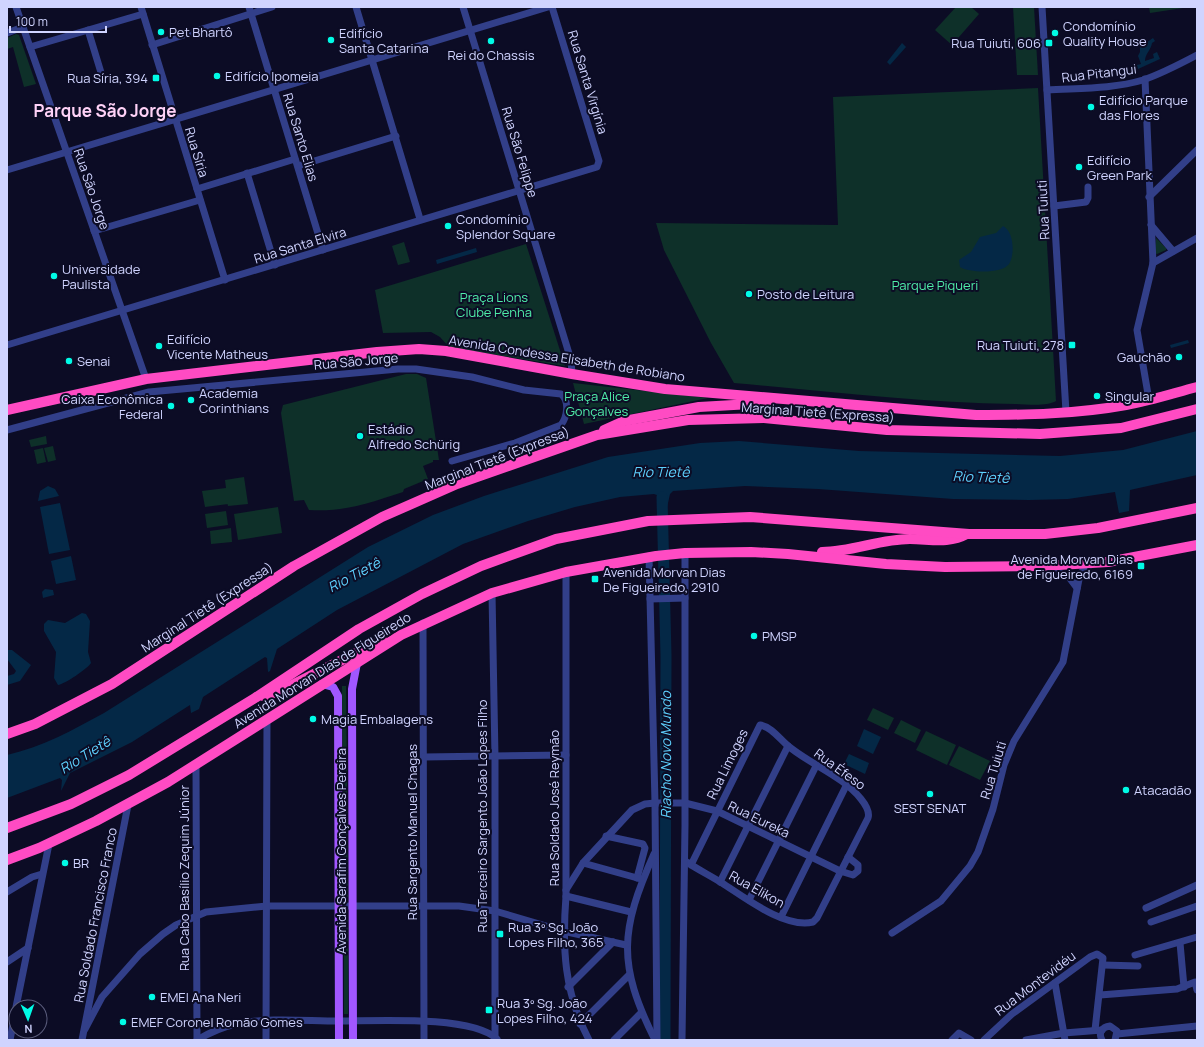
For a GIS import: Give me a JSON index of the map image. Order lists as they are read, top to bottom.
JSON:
{
  "streets": {
    "highway": ["Avenida Condessa Elisabeth de Robiano", "Marginal Tietê (Expressa)", "Avenida Morvan Dias de Figueiredo"],
    "main road": ["Avenida Serafim Gonçalves Pereira"],
    "street": [
      "Rua Pitangui",
      "Rua Santa Virgínia",
      "Rua Santo Elias",
      "Rua Síria",
      "Rua São Felippe",
      "Rua São Jorge",
      "Rua Tuiuti",
      "Rua Santa Elvira",
      "Rua Limoges",
      "Rua Éfeso",
      "Rua Soldado José Reymão",
      "Rua Terceiro Sargento João Lopes Filho",
      "Rua Eureka",
      "Rua Sargento Manuel Chagas",
      "Rua Cabo Basílio Zequim Júnior",
      "Rua Elikon",
      "Rua Soldado Francisco Franco",
      "Rua Montevidéu"
    ]
  },
  "crossings": [
    ["Rua Pitangui", "Rua Tuiuti"],
    ["Rua Santa Virgínia", "Rua Santa Elvira"],
    ["Rua Santo Elias", "Rua Santa Elvira"],
    ["Rua Síria", "Rua Santa Elvira"],
    ["Rua São Felippe", "Rua Santa Elvira"],
    ["Rua São Felippe", "Avenida Condessa Elisabeth de Robiano"],
    ["Rua São Jorge", "Rua Santa Elvira"],
    ["Rua São Jorge", "Avenida Condessa Elisabeth de Robiano"],
    ["Rua Tuiuti", "Avenida Condessa Elisabeth de Robiano"],
    ["Rua Tuiuti", "Avenida Morvan Dias de Figueiredo"],
    ["Avenida Morvan Dias de Figueiredo", "Rua Soldado José Reymão"],
    ["Avenida Morvan Dias de Figueiredo", "Rua Terceiro Sargento João Lopes Filho"],
    ["Avenida Morvan Dias de Figueiredo", "Rua Sargento Manuel Chagas"],
    ["Avenida Morvan Dias de Figueiredo", "Avenida Serafim Gonçalves Pereira"],
    ["Avenida Morvan Dias de Figueiredo", "Rua Cabo Basílio Zequim Júnior"],
    ["Avenida Morvan Dias de Figueiredo", "Rua Soldado Francisco Franco"],
    ["Rua Limoges", "Rua Éfeso"],
    ["Rua Limoges", "Rua Eureka"],
    ["Rua Limoges", "Rua Elikon"],
    ["Rua Éfeso", "Rua Eureka"],
    ["Rua Éfeso", "Rua Elikon"],
    ["Rua Soldado José Reymão", "Rua Eureka"],
    ["Rua Eureka", "Rua Elikon"]
  ],
  "districts": ["Parque São Jorge"],
  "water": ["Rio Tietê", "Riacho Novo Mundo"],
  "parks": ["Parque Piqueri", "Praça Lions Clube Penha", "Praça Alice Gonçalves"],
  "places": {
    "other": [
      "Pet Bhartô",
      "Condomínio Quality House",
      "Edifício Santa Catarina",
      "Rei do Chassis",
      "Edifício Ipomeia",
      "Edifício Parque das Flores",
      "Edifício Green Park",
      "Condomínio Splendor Square",
      "Universidade Paulista",
      "Posto de Leitura",
      "Edifício Vicente Matheus",
      "Gauchão",
      "Senai",
      "Singular",
      "Academia Corinthians",
      "Caixa Econômica Federal",
      "Estádio Alfredo Schürig",
      "PMSP",
      "Magia Embalagens",
      "Atacadão",
      "SEST SENAT",
      "BR",
      "EMEI Ana Neri",
      "EMEF Coronel Romão Gomes"
    ],
    "transit": [
      "Rua Tuiuti, 606",
      "Rua Síria, 394",
      "Rua Tuiuti, 278",
      "Avenida Morvan Dias de Figueiredo, 6169",
      "Avenida Morvan Dias De Figueiredo, 2910",
      "Rua 3º Sg. João Lopes Filho, 365",
      "Rua 3º Sg. João Lopes Filho, 424"
    ]
  },
  "scale_bar": "100 m",
  "north": "bottom"
}
